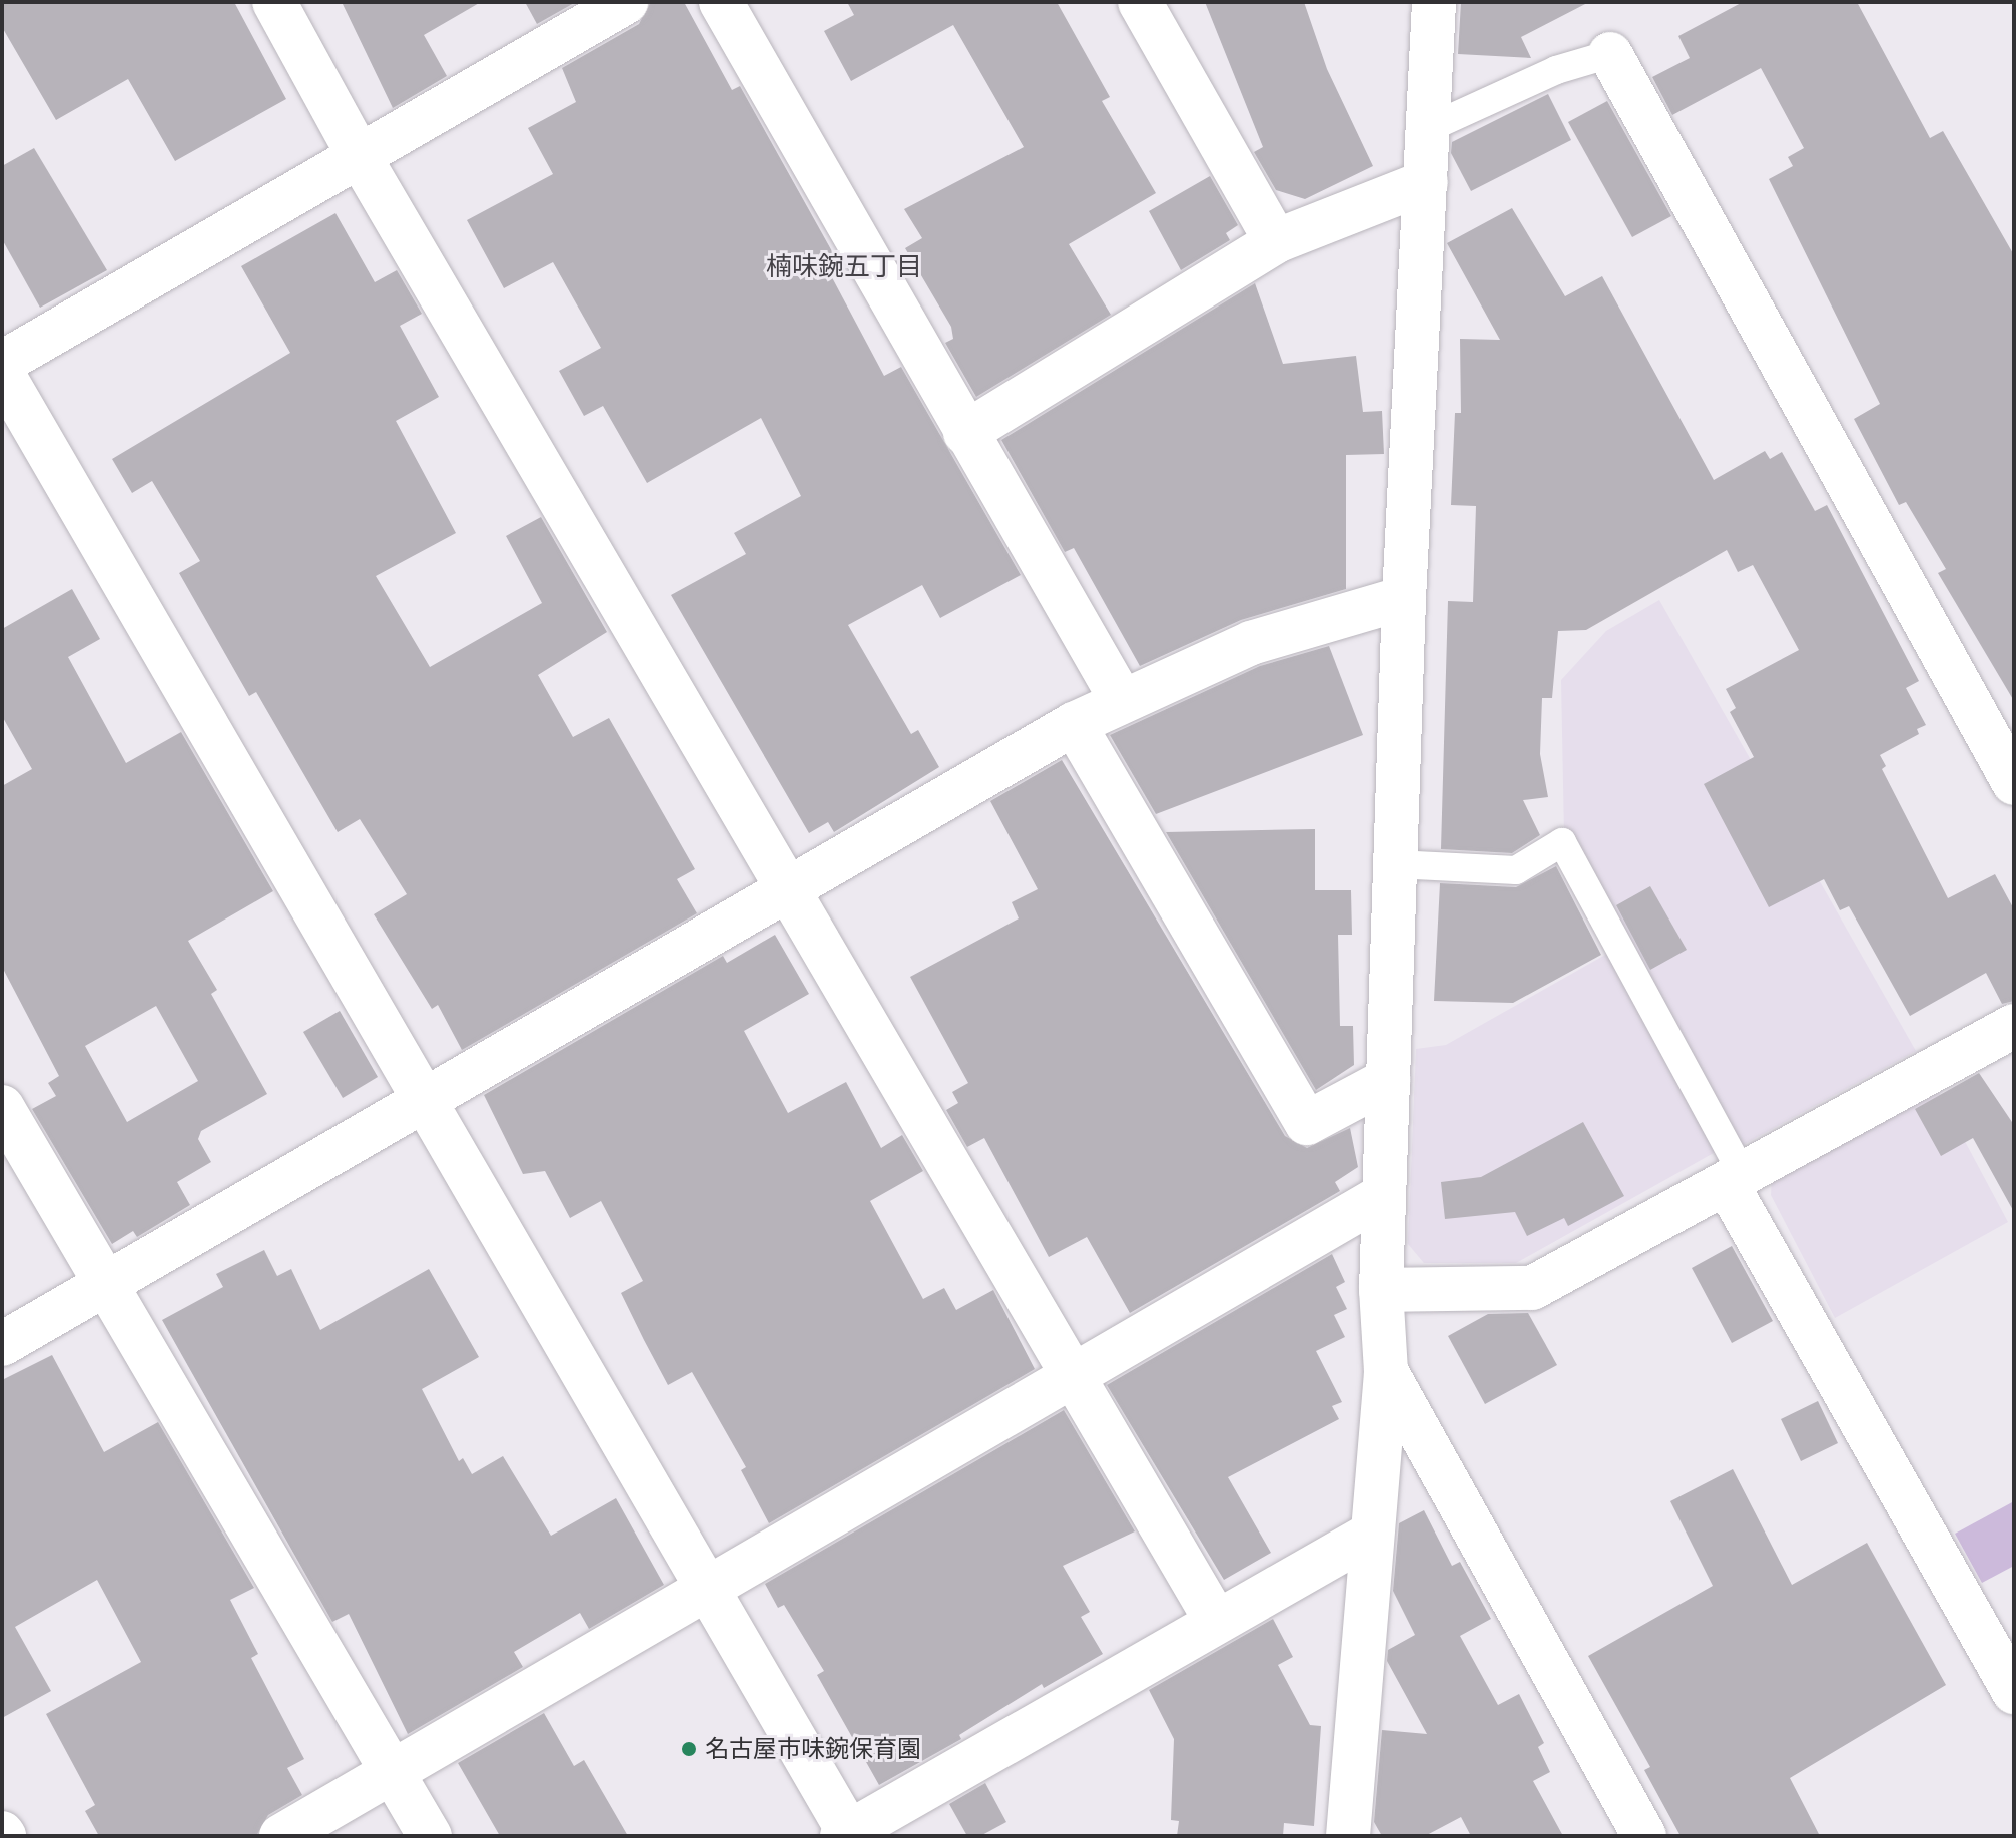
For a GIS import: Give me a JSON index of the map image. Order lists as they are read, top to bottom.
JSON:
{
  "districts": ["楠味鋺五丁目"],
  "places": ["名古屋市味鋺保育園"]
}
